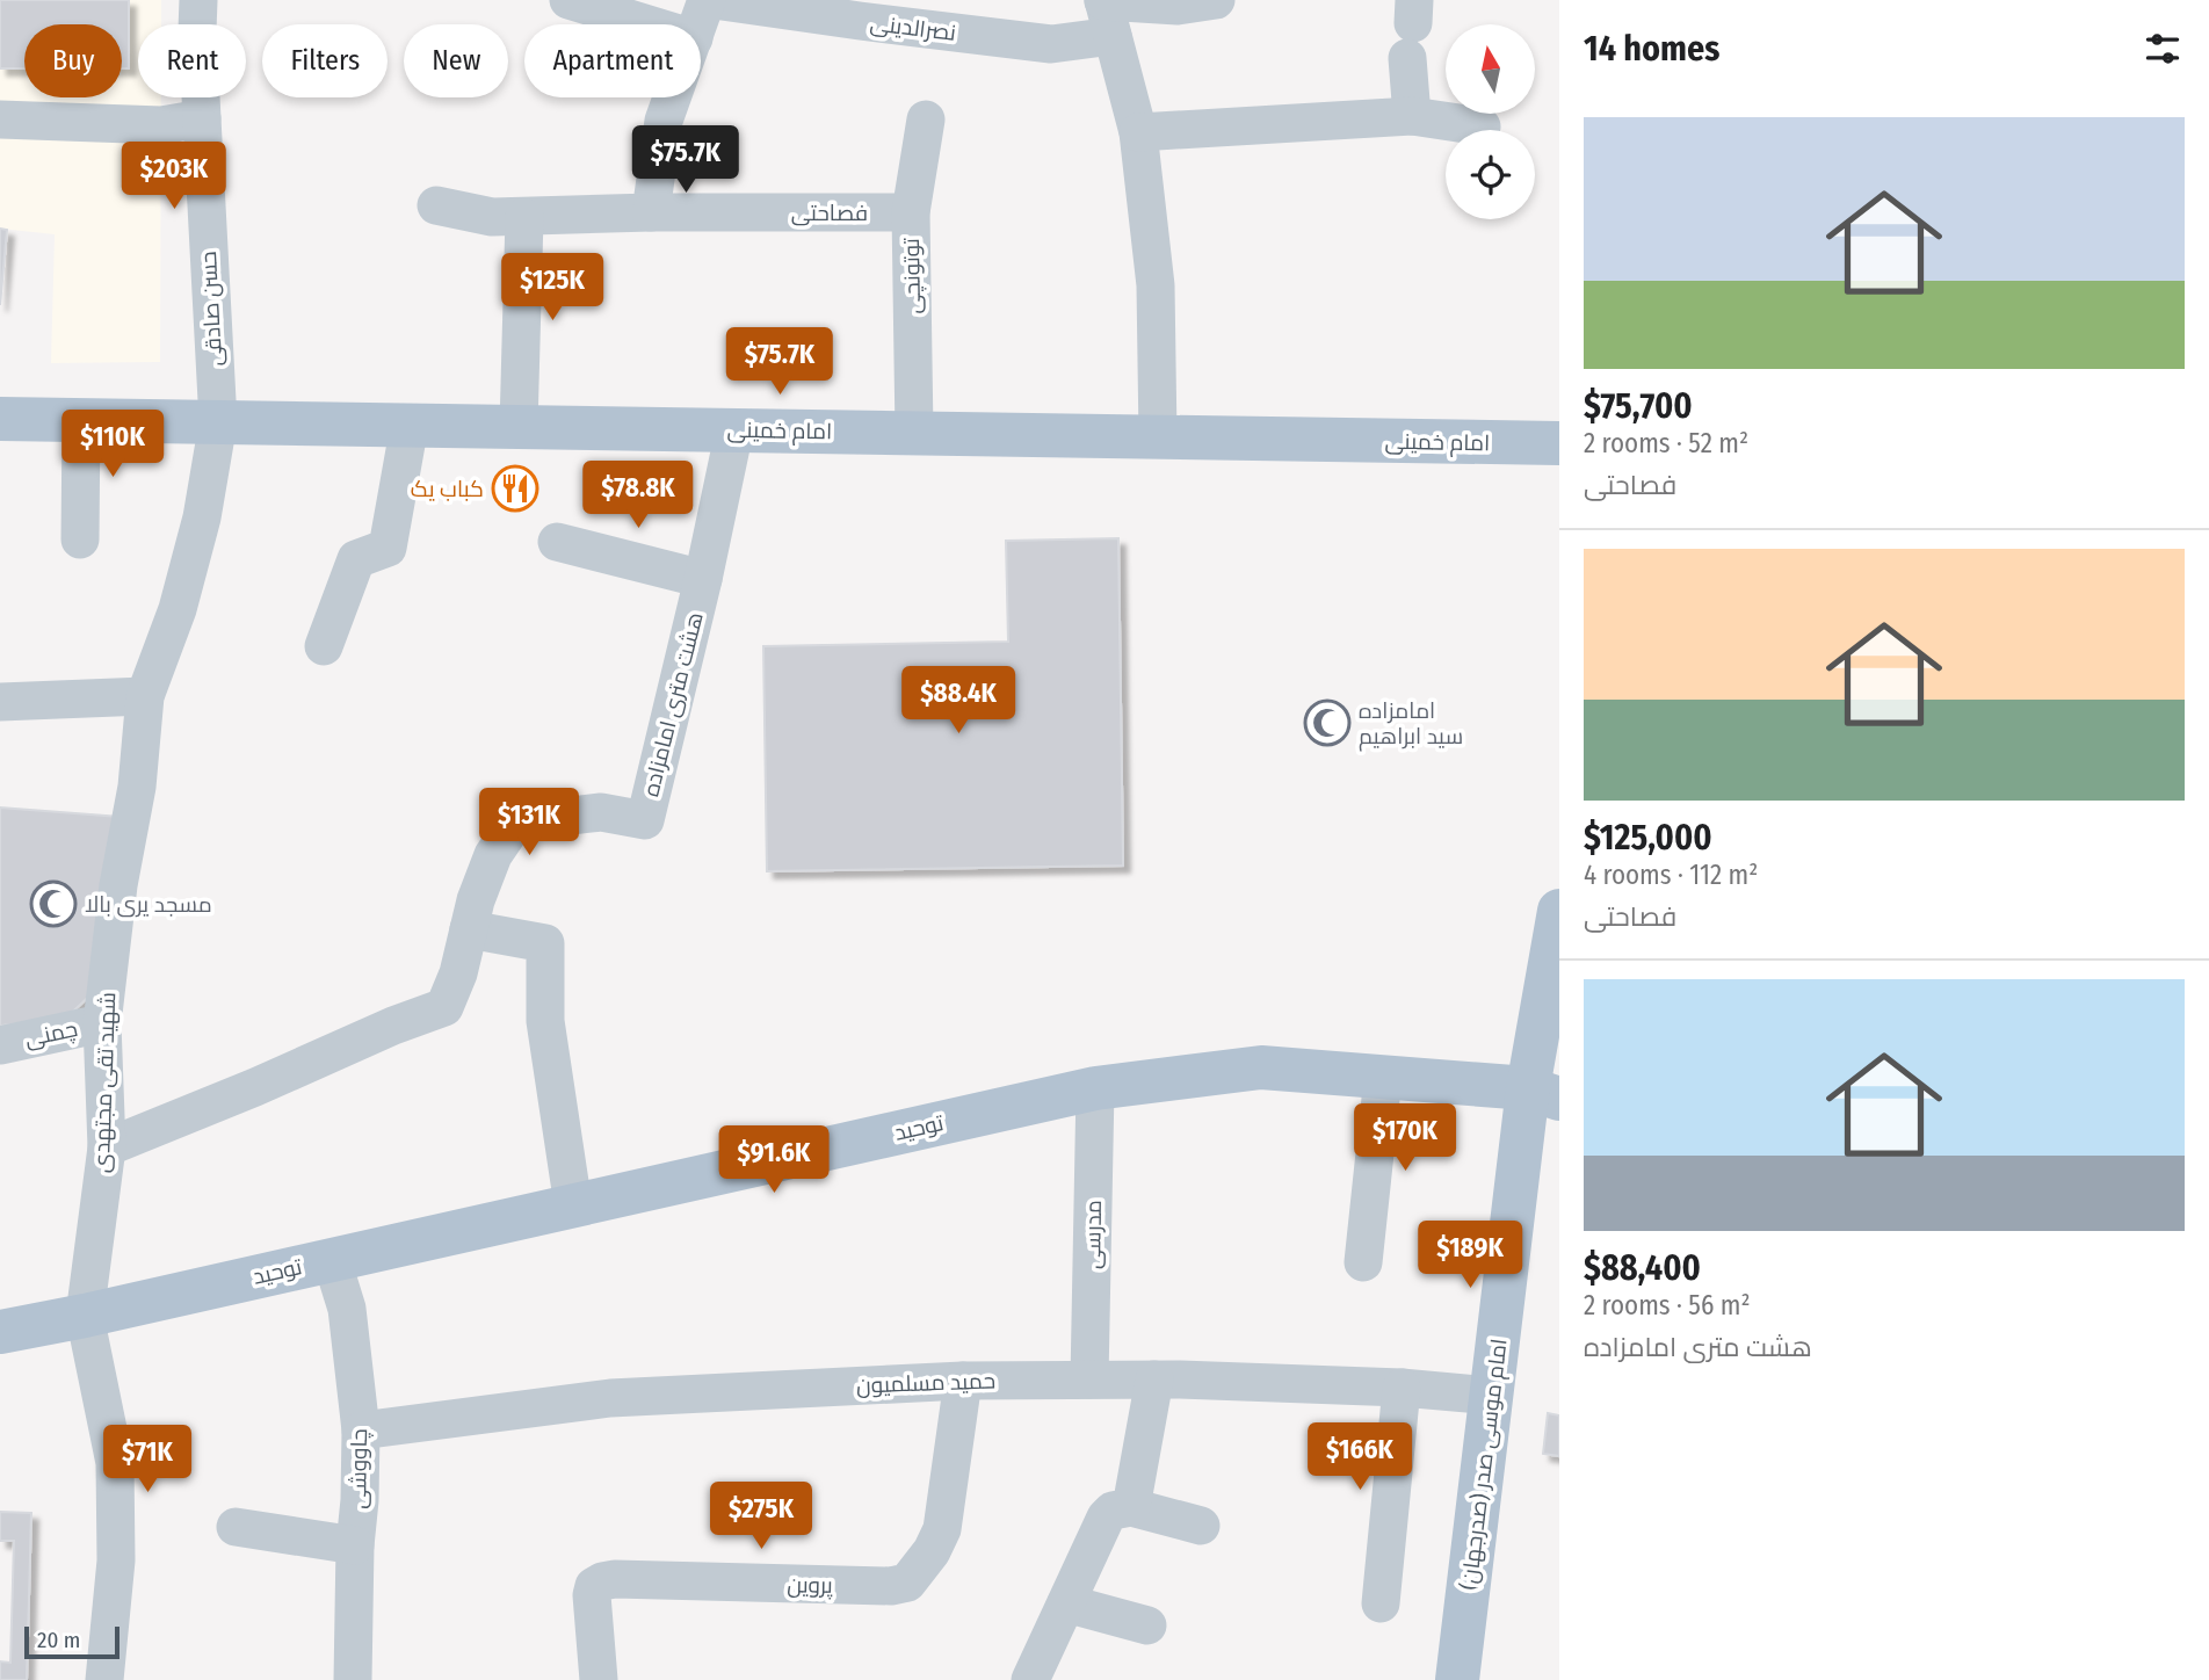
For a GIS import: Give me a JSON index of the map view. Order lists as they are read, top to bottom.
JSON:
{
  "streets": {
    "main road": ["امام خمینی", "توحید", "(صدرجهان) امام موسی صدر"],
    "street": [
      "نصرالدینی",
      "فصاحتی",
      "توتونچی",
      "حسن صادقی",
      "هشت متری امامزاده",
      "چمنی",
      "شهید تقی مجتهدی",
      "مدرسی",
      "حمید مسلمیون",
      "چاووشی",
      "پروین"
    ]
  },
  "crossings": [
    ["فصاحتی", "توتونچی"],
    ["توتونچی", "امام خمینی"],
    ["حسن صادقی", "امام خمینی"],
    ["حسن صادقی", "شهید تقی مجتهدی"],
    ["امام خمینی", "هشت متری امامزاده"],
    ["امام خمینی", "شهید تقی مجتهدی"],
    ["هشت متری امامزاده", "شهید تقی مجتهدی"],
    ["چمنی", "شهید تقی مجتهدی"],
    ["شهید تقی مجتهدی", "توحید"],
    ["توحید", "مدرسی"],
    ["توحید", "(صدرجهان) امام موسی صدر"],
    ["توحید", "چاووشی"],
    ["مدرسی", "حمید مسلمیون"],
    ["حمید مسلمیون", "(صدرجهان) امام موسی صدر"],
    ["حمید مسلمیون", "چاووشی"],
    ["حمید مسلمیون", "پروین"]
  ],
  "places": {
    "restaurant": ["کباب یک"],
    "mosque": ["امامزاده سید ابراهیم", "مسجد یری بالا"]
  },
  "scale_bar": "20 m",
  "north": "top",
  "page": {
    "heading": "14 homes",
    "chip": [
      "Buy",
      "Rent",
      "Filters",
      "New",
      "Apartment"
    ],
    "list": [
      {
        "name": "$75,700",
        "note": "2 rooms · 52 m² · فصاحتی"
      },
      {
        "name": "$125,000",
        "note": "4 rooms · 112 m² · فصاحتی"
      },
      {
        "name": "$88,400",
        "note": "2 rooms · 56 m² · هشت متری امامزاده"
      }
    ],
    "price": [
      "$75.7K",
      "$203K",
      "$125K",
      "$75.7K",
      "$110K",
      "$78.8K",
      "$88.4K",
      "$131K",
      "$170K",
      "$91.6K",
      "$189K",
      "$166K",
      "$71K",
      "$275K"
    ],
    "scale": "20 m"
  }
}
